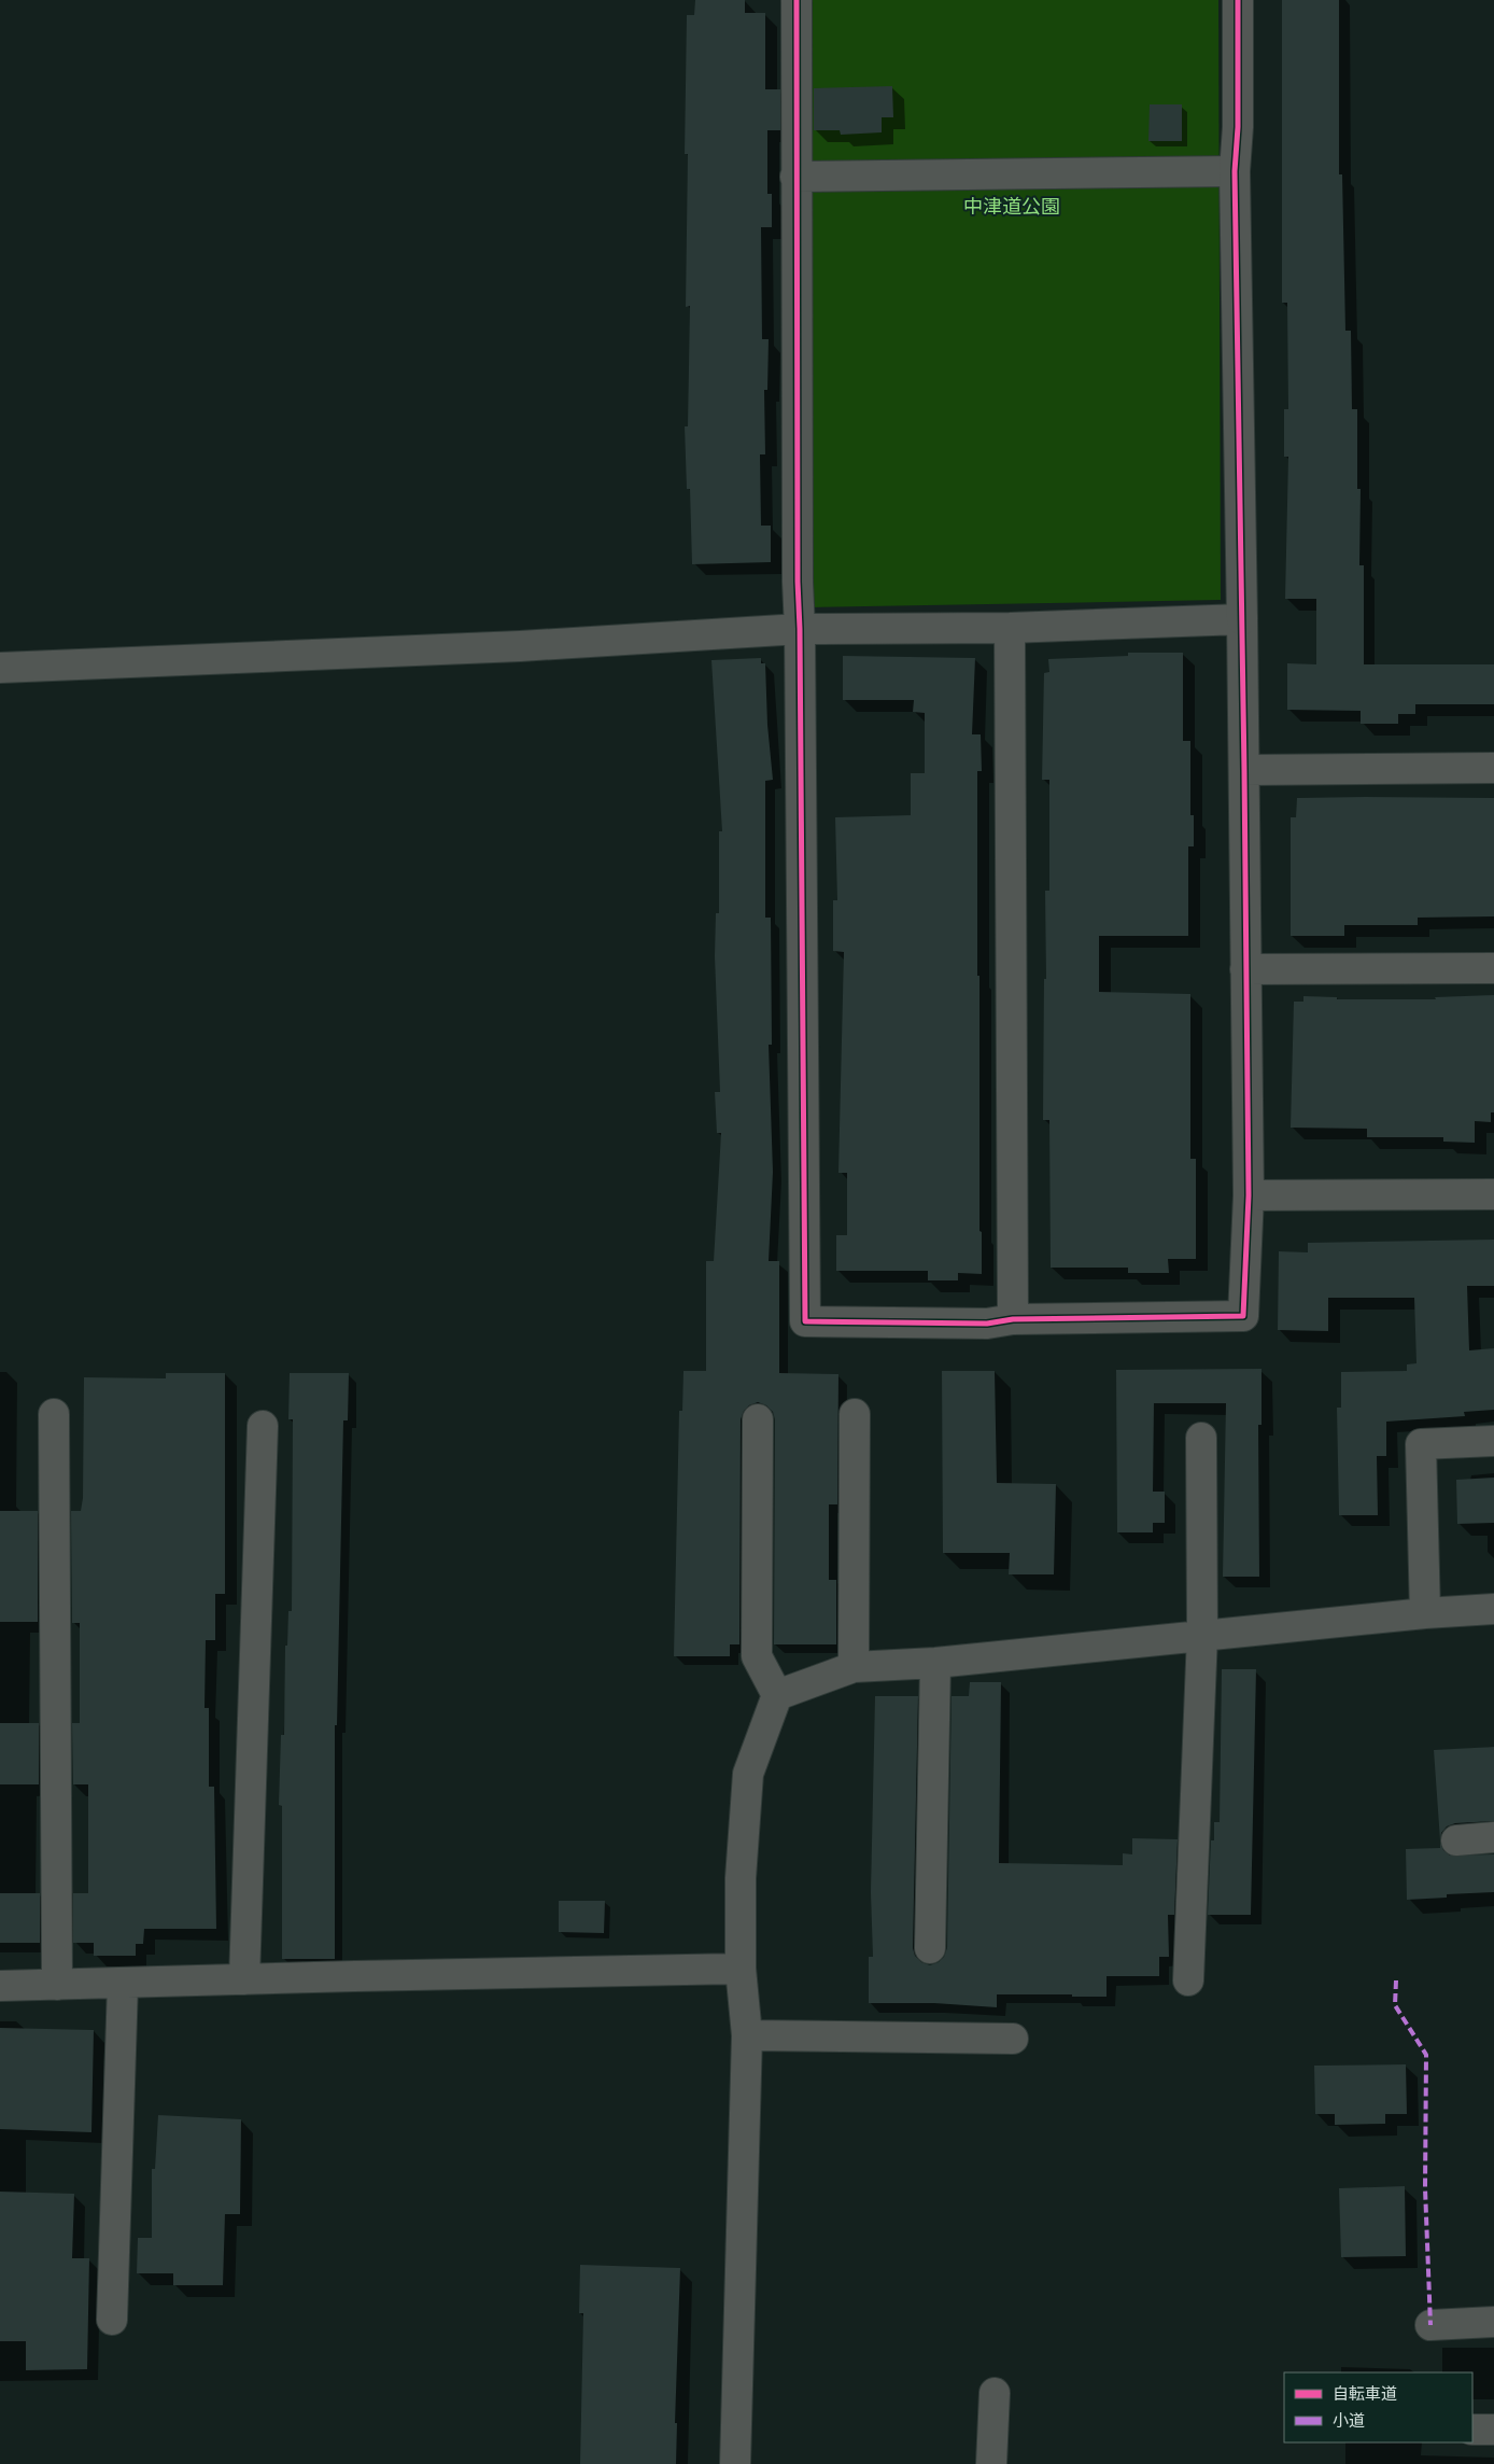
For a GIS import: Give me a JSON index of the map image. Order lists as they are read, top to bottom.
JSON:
{
  "parks": ["中津道公園"],
  "legend": ["自転車道", "小道"]
}
